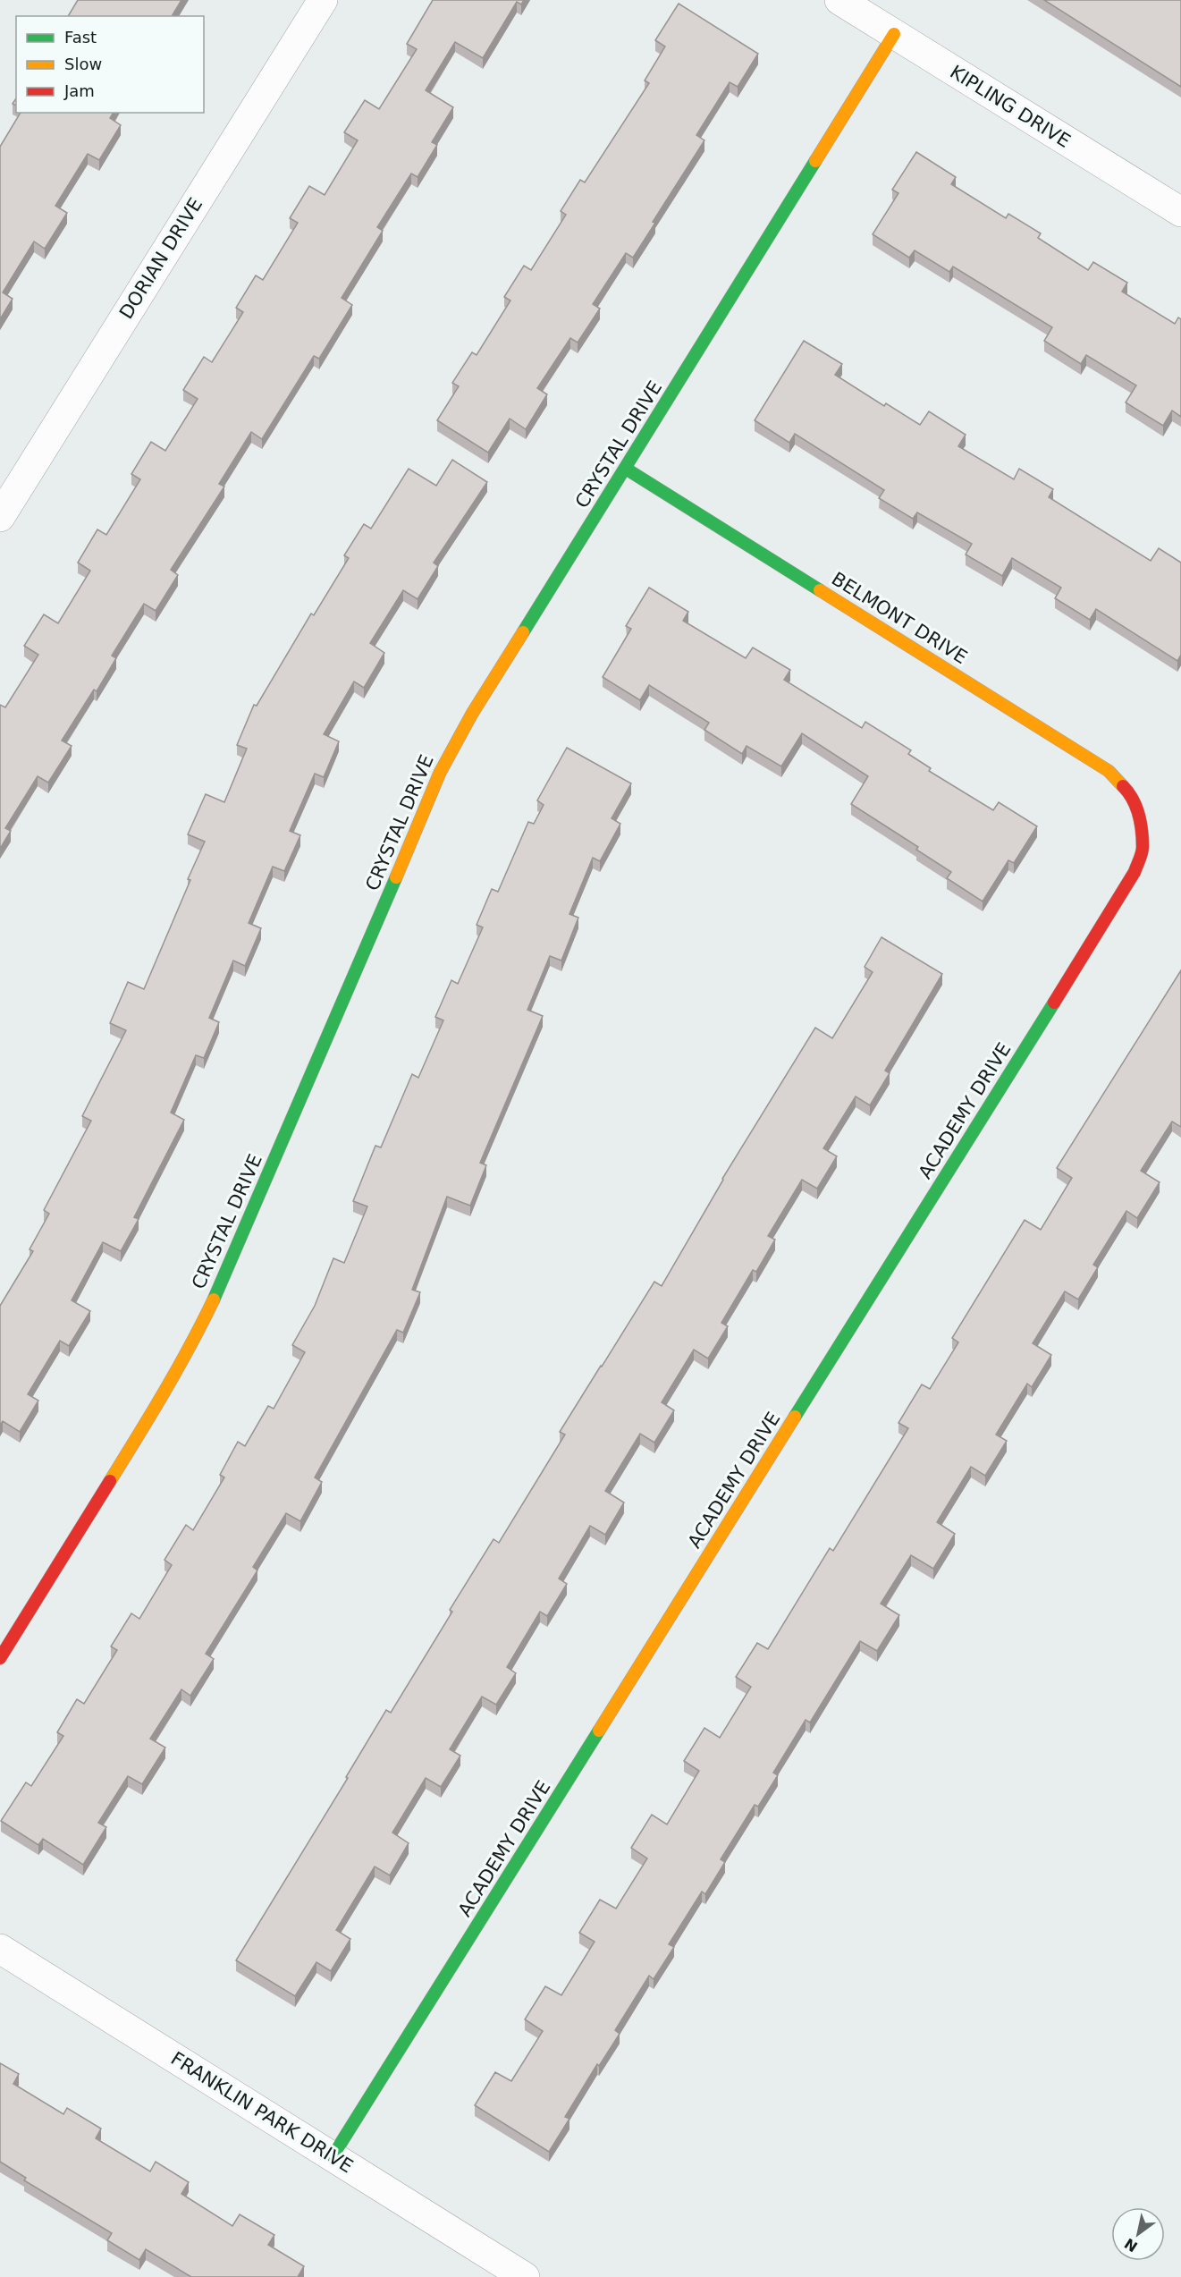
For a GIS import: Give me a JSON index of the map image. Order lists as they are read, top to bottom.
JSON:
{
  "streets": {
    "street": [
      "KIPLING DRIVE",
      "DORIAN DRIVE",
      "CRYSTAL DRIVE",
      "BELMONT DRIVE",
      "ACADEMY DRIVE",
      "FRANKLIN PARK DRIVE"
    ]
  },
  "crossings": [
    ["KIPLING DRIVE", "CRYSTAL DRIVE"],
    ["CRYSTAL DRIVE", "BELMONT DRIVE"],
    ["BELMONT DRIVE", "ACADEMY DRIVE"],
    ["ACADEMY DRIVE", "FRANKLIN PARK DRIVE"]
  ],
  "legend": ["Fast", "Slow", "Jam"],
  "north": "bottom left"
}
